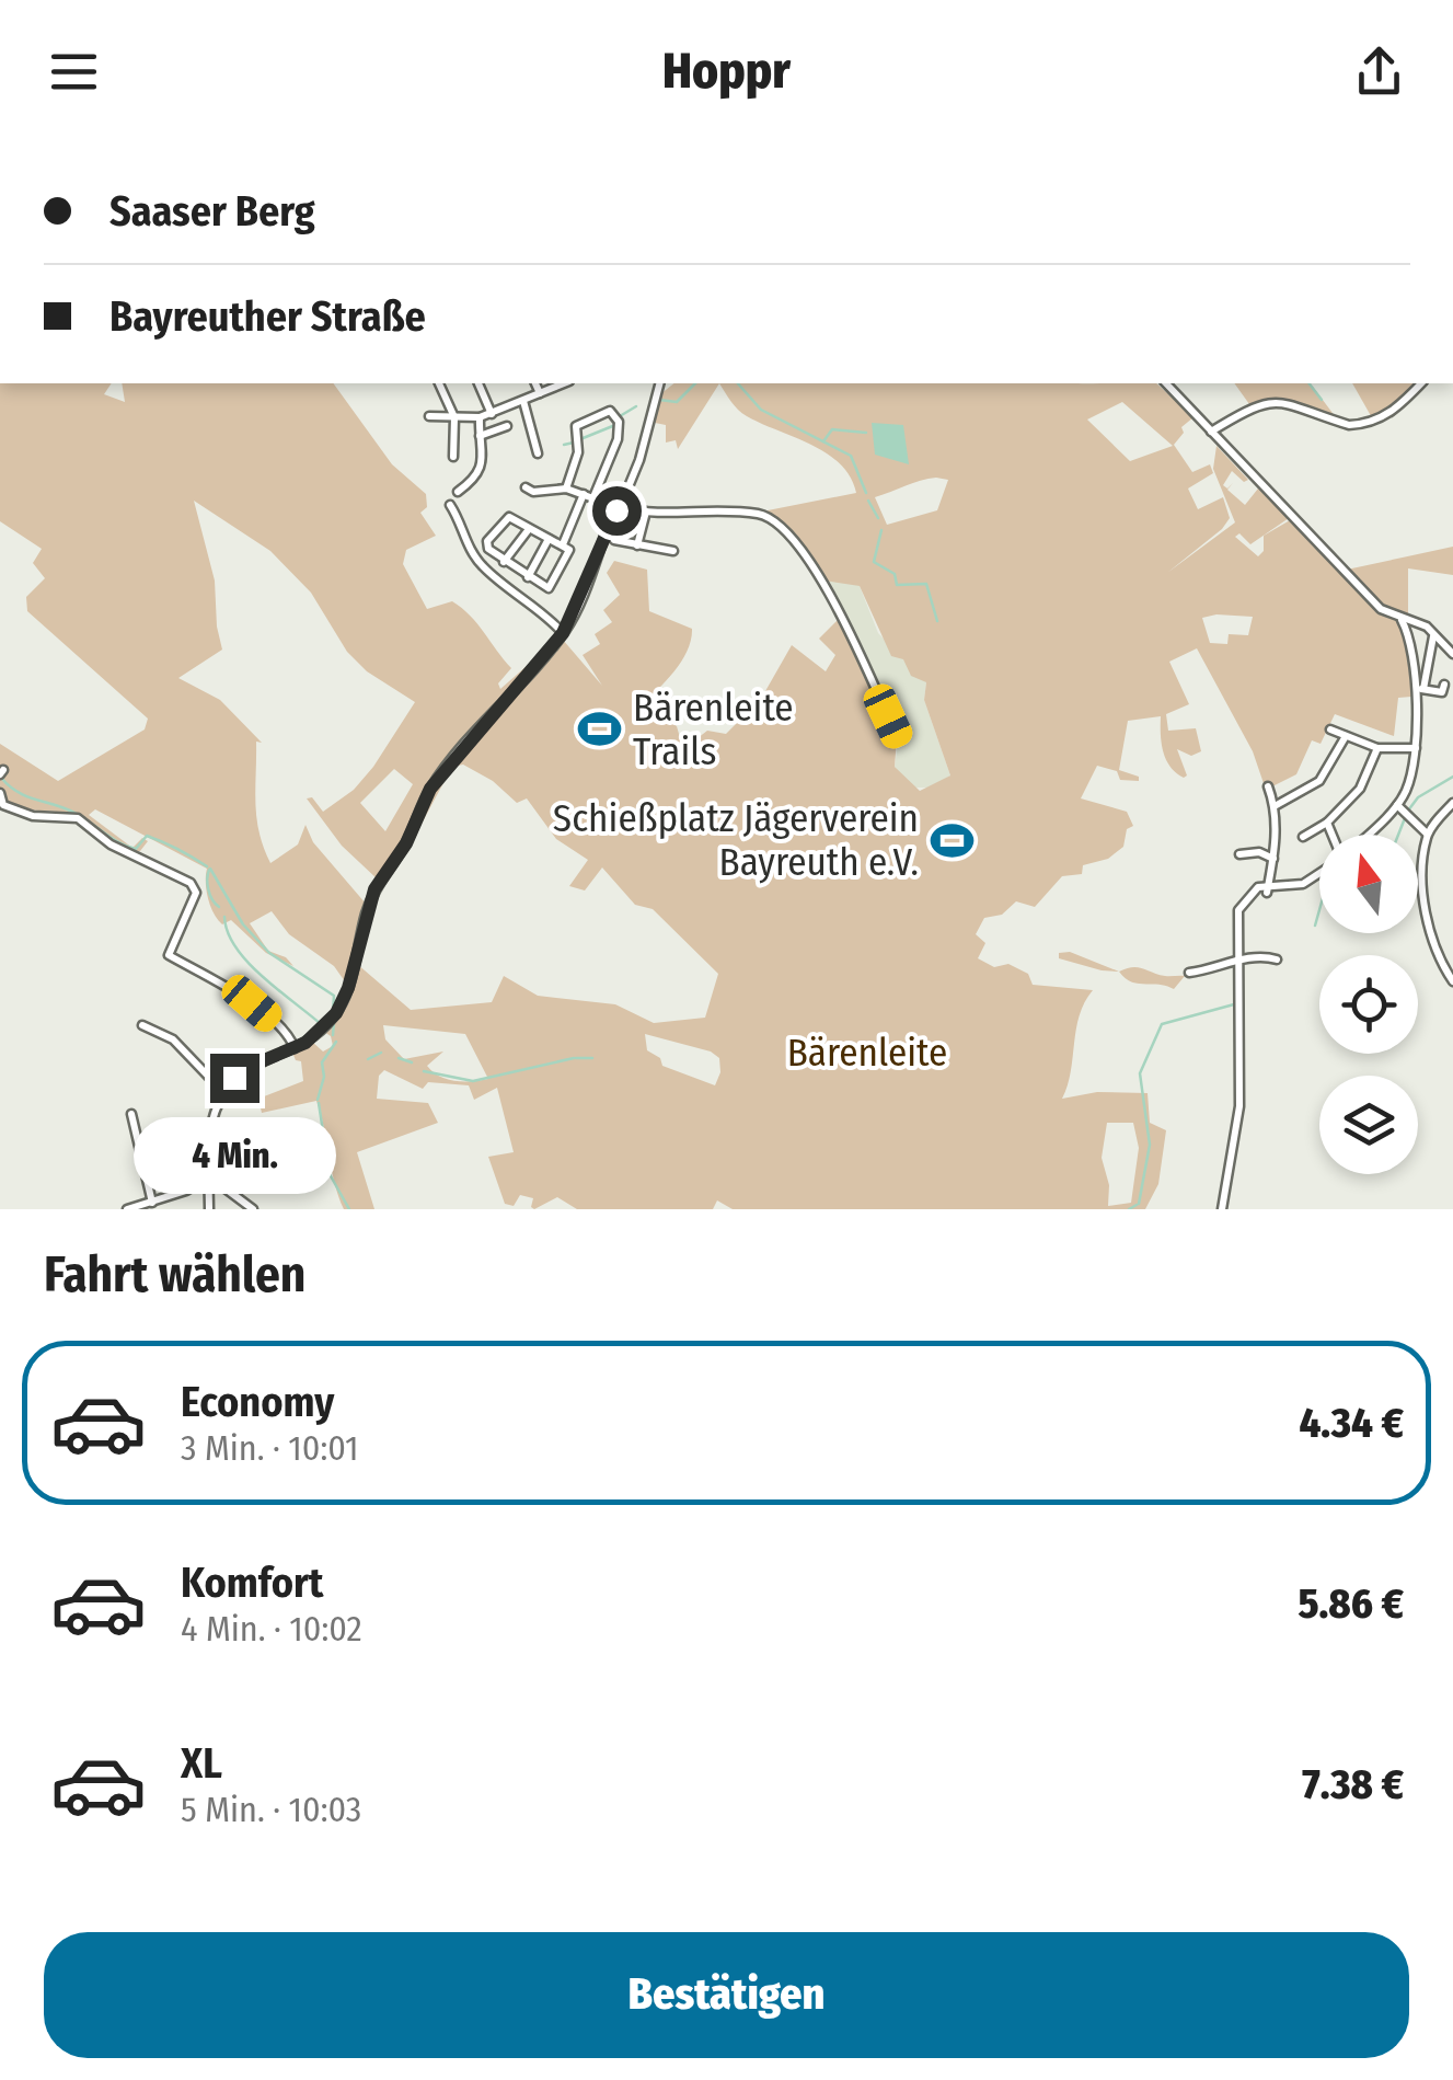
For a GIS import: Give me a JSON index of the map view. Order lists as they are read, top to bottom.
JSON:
{
  "parks": ["Bärenleite"],
  "places": {
    "sports": ["Bärenleite Trails", "Schießplatz Jägerverein Bayreuth e.V."]
  },
  "north": "top",
  "page": {
    "header": "Hoppr",
    "banner": ["Saaser Berg", "Bayreuther Straße"],
    "bubble": "4 Min.",
    "heading": "Fahrt wählen",
    "list": [
      {
        "name": "Economy",
        "note": "3 Min. · 10:01",
        "value": "4.34 €"
      },
      {
        "name": "Komfort",
        "note": "4 Min. · 10:02",
        "value": "5.86 €"
      },
      {
        "name": "XL",
        "note": "5 Min. · 10:03",
        "value": "7.38 €"
      }
    ],
    "buttons": "Bestätigen"
  }
}
